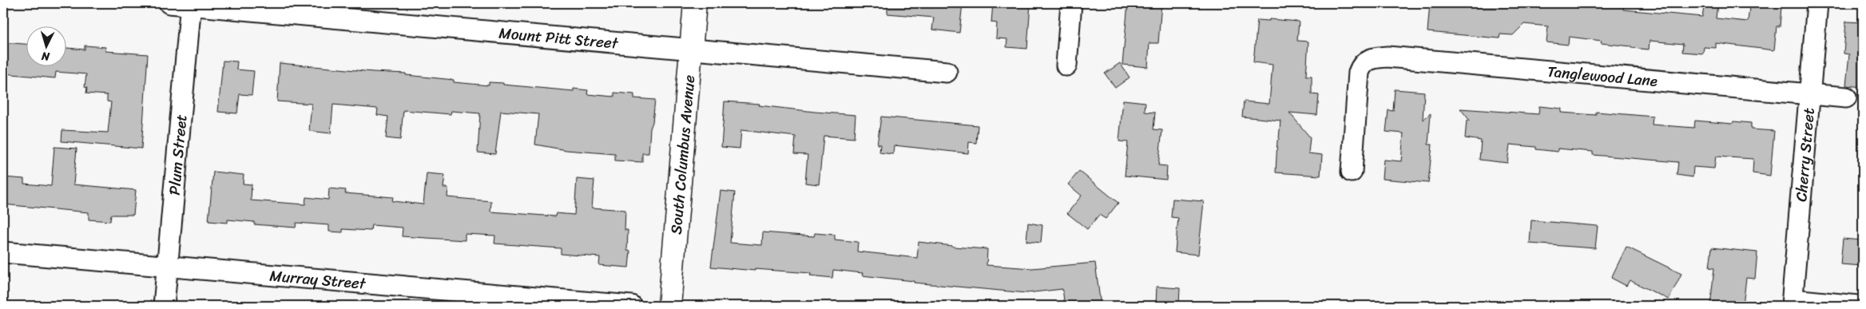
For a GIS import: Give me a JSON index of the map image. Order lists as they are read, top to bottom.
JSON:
{
  "streets": {
    "main road": ["South Columbus Avenue"],
    "street": [
      "Mount Pitt Street",
      "Tanglewood Lane",
      "Plum Street",
      "Cherry Street",
      "Murray Street"
    ]
  },
  "crossings": [
    ["Mount Pitt Street", "Plum Street"],
    ["Mount Pitt Street", "South Columbus Avenue"],
    ["Tanglewood Lane", "Cherry Street"],
    ["Plum Street", "Murray Street"]
  ],
  "north": "bottom"
}
